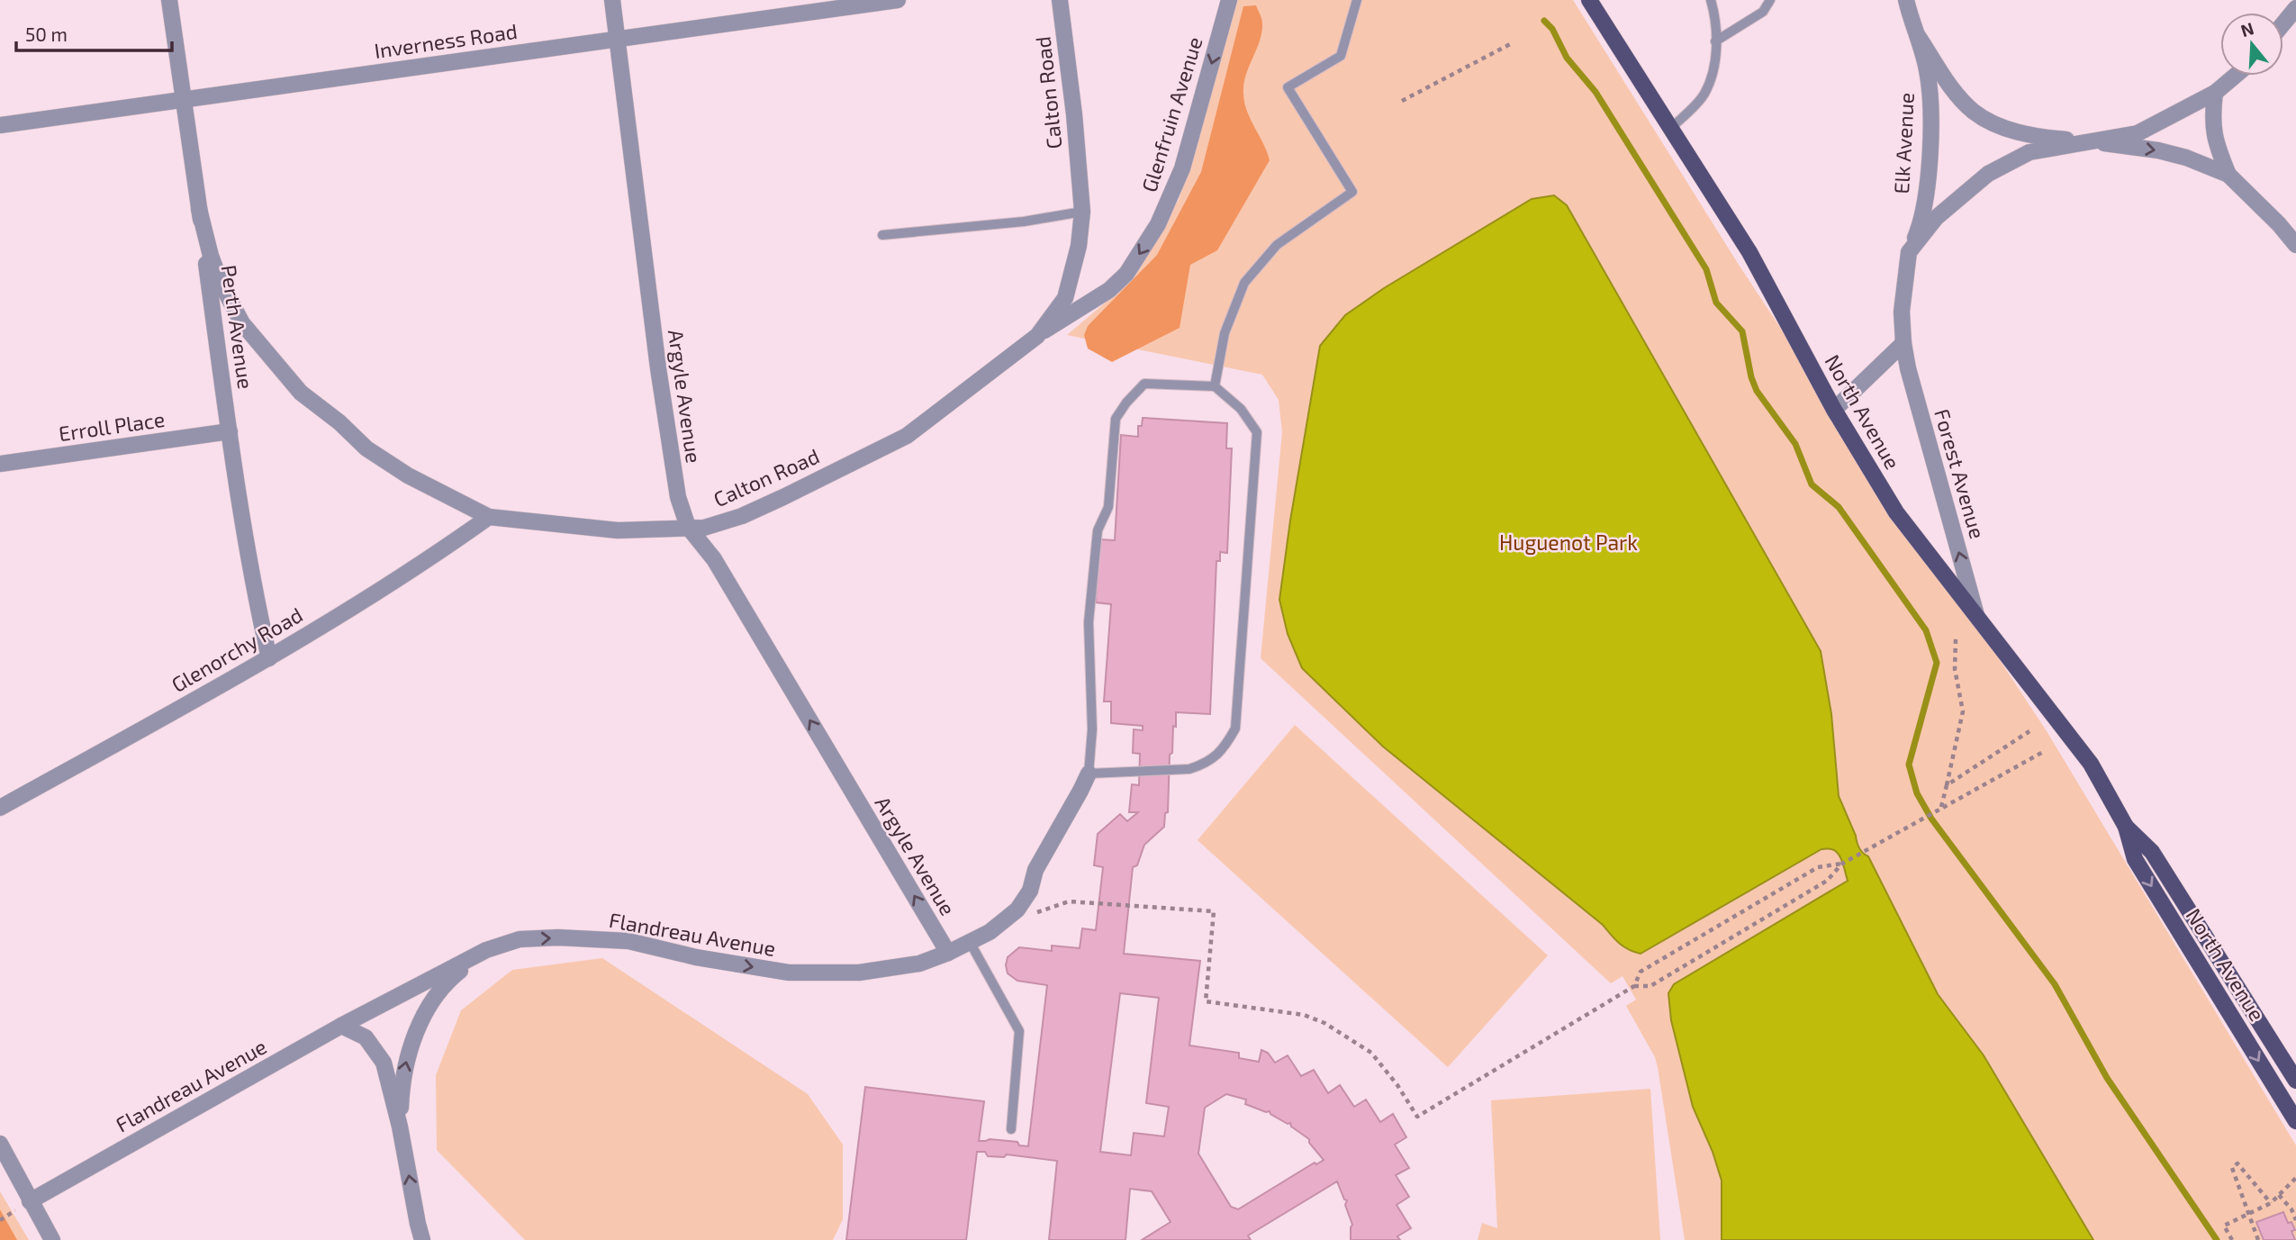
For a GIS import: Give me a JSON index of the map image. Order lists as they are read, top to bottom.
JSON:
{
  "streets": {
    "main road": ["North Avenue"],
    "street": [
      "Inverness Road",
      "Calton Road",
      "Glenfruin Avenue",
      "Elk Avenue",
      "Perth Avenue",
      "Argyle Avenue",
      "Erroll Place",
      "Forest Avenue",
      "Glenorchy Road",
      "Flandreau Avenue"
    ]
  },
  "crossings": [
    ["Inverness Road", "Perth Avenue"],
    ["Inverness Road", "Argyle Avenue"],
    ["Calton Road", "Glenfruin Avenue"],
    ["Calton Road", "Perth Avenue"],
    ["Calton Road", "Argyle Avenue"],
    ["Calton Road", "Glenorchy Road"],
    ["Elk Avenue", "Forest Avenue"],
    ["Perth Avenue", "Erroll Place"],
    ["Perth Avenue", "Glenorchy Road"],
    ["Argyle Avenue", "Flandreau Avenue"],
    ["North Avenue", "Forest Avenue"]
  ],
  "one_way": [
    "Glenfruin Avenue",
    "Argyle Avenue",
    "Forest Avenue",
    "Flandreau Avenue"
  ],
  "parks": ["Huguenot Park"],
  "scale_bar": "50 m",
  "north": "top"
}
